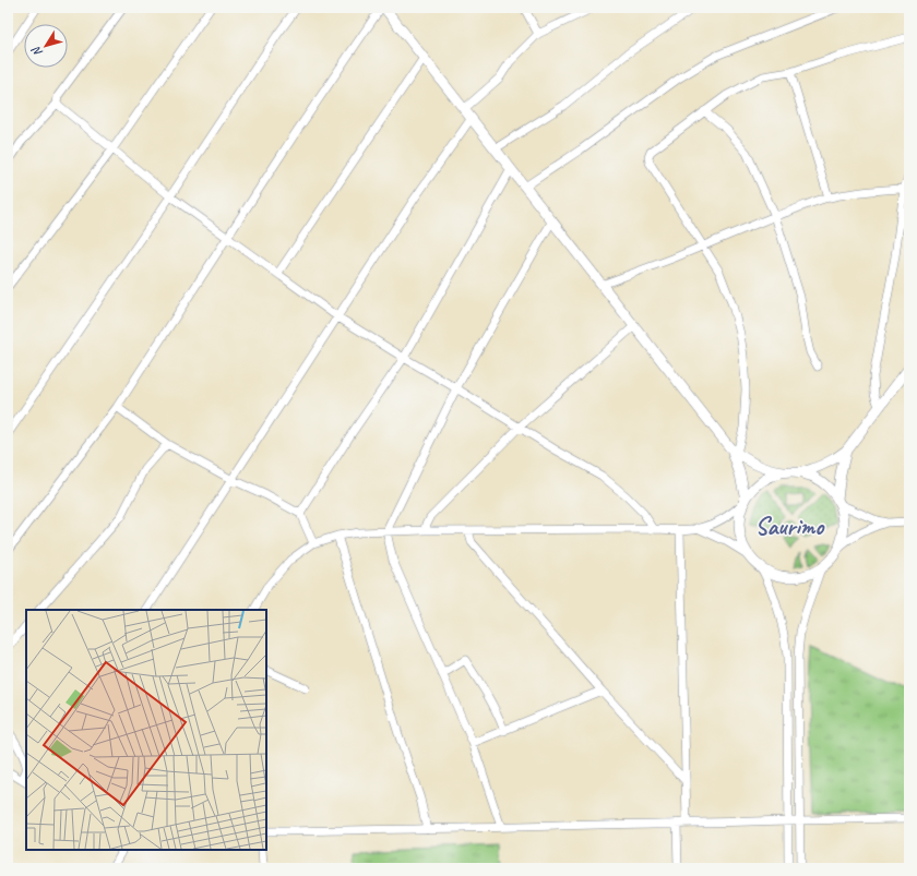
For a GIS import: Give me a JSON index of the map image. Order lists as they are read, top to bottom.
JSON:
{
  "districts": ["Saurimo"],
  "north": "bottom left"
}
